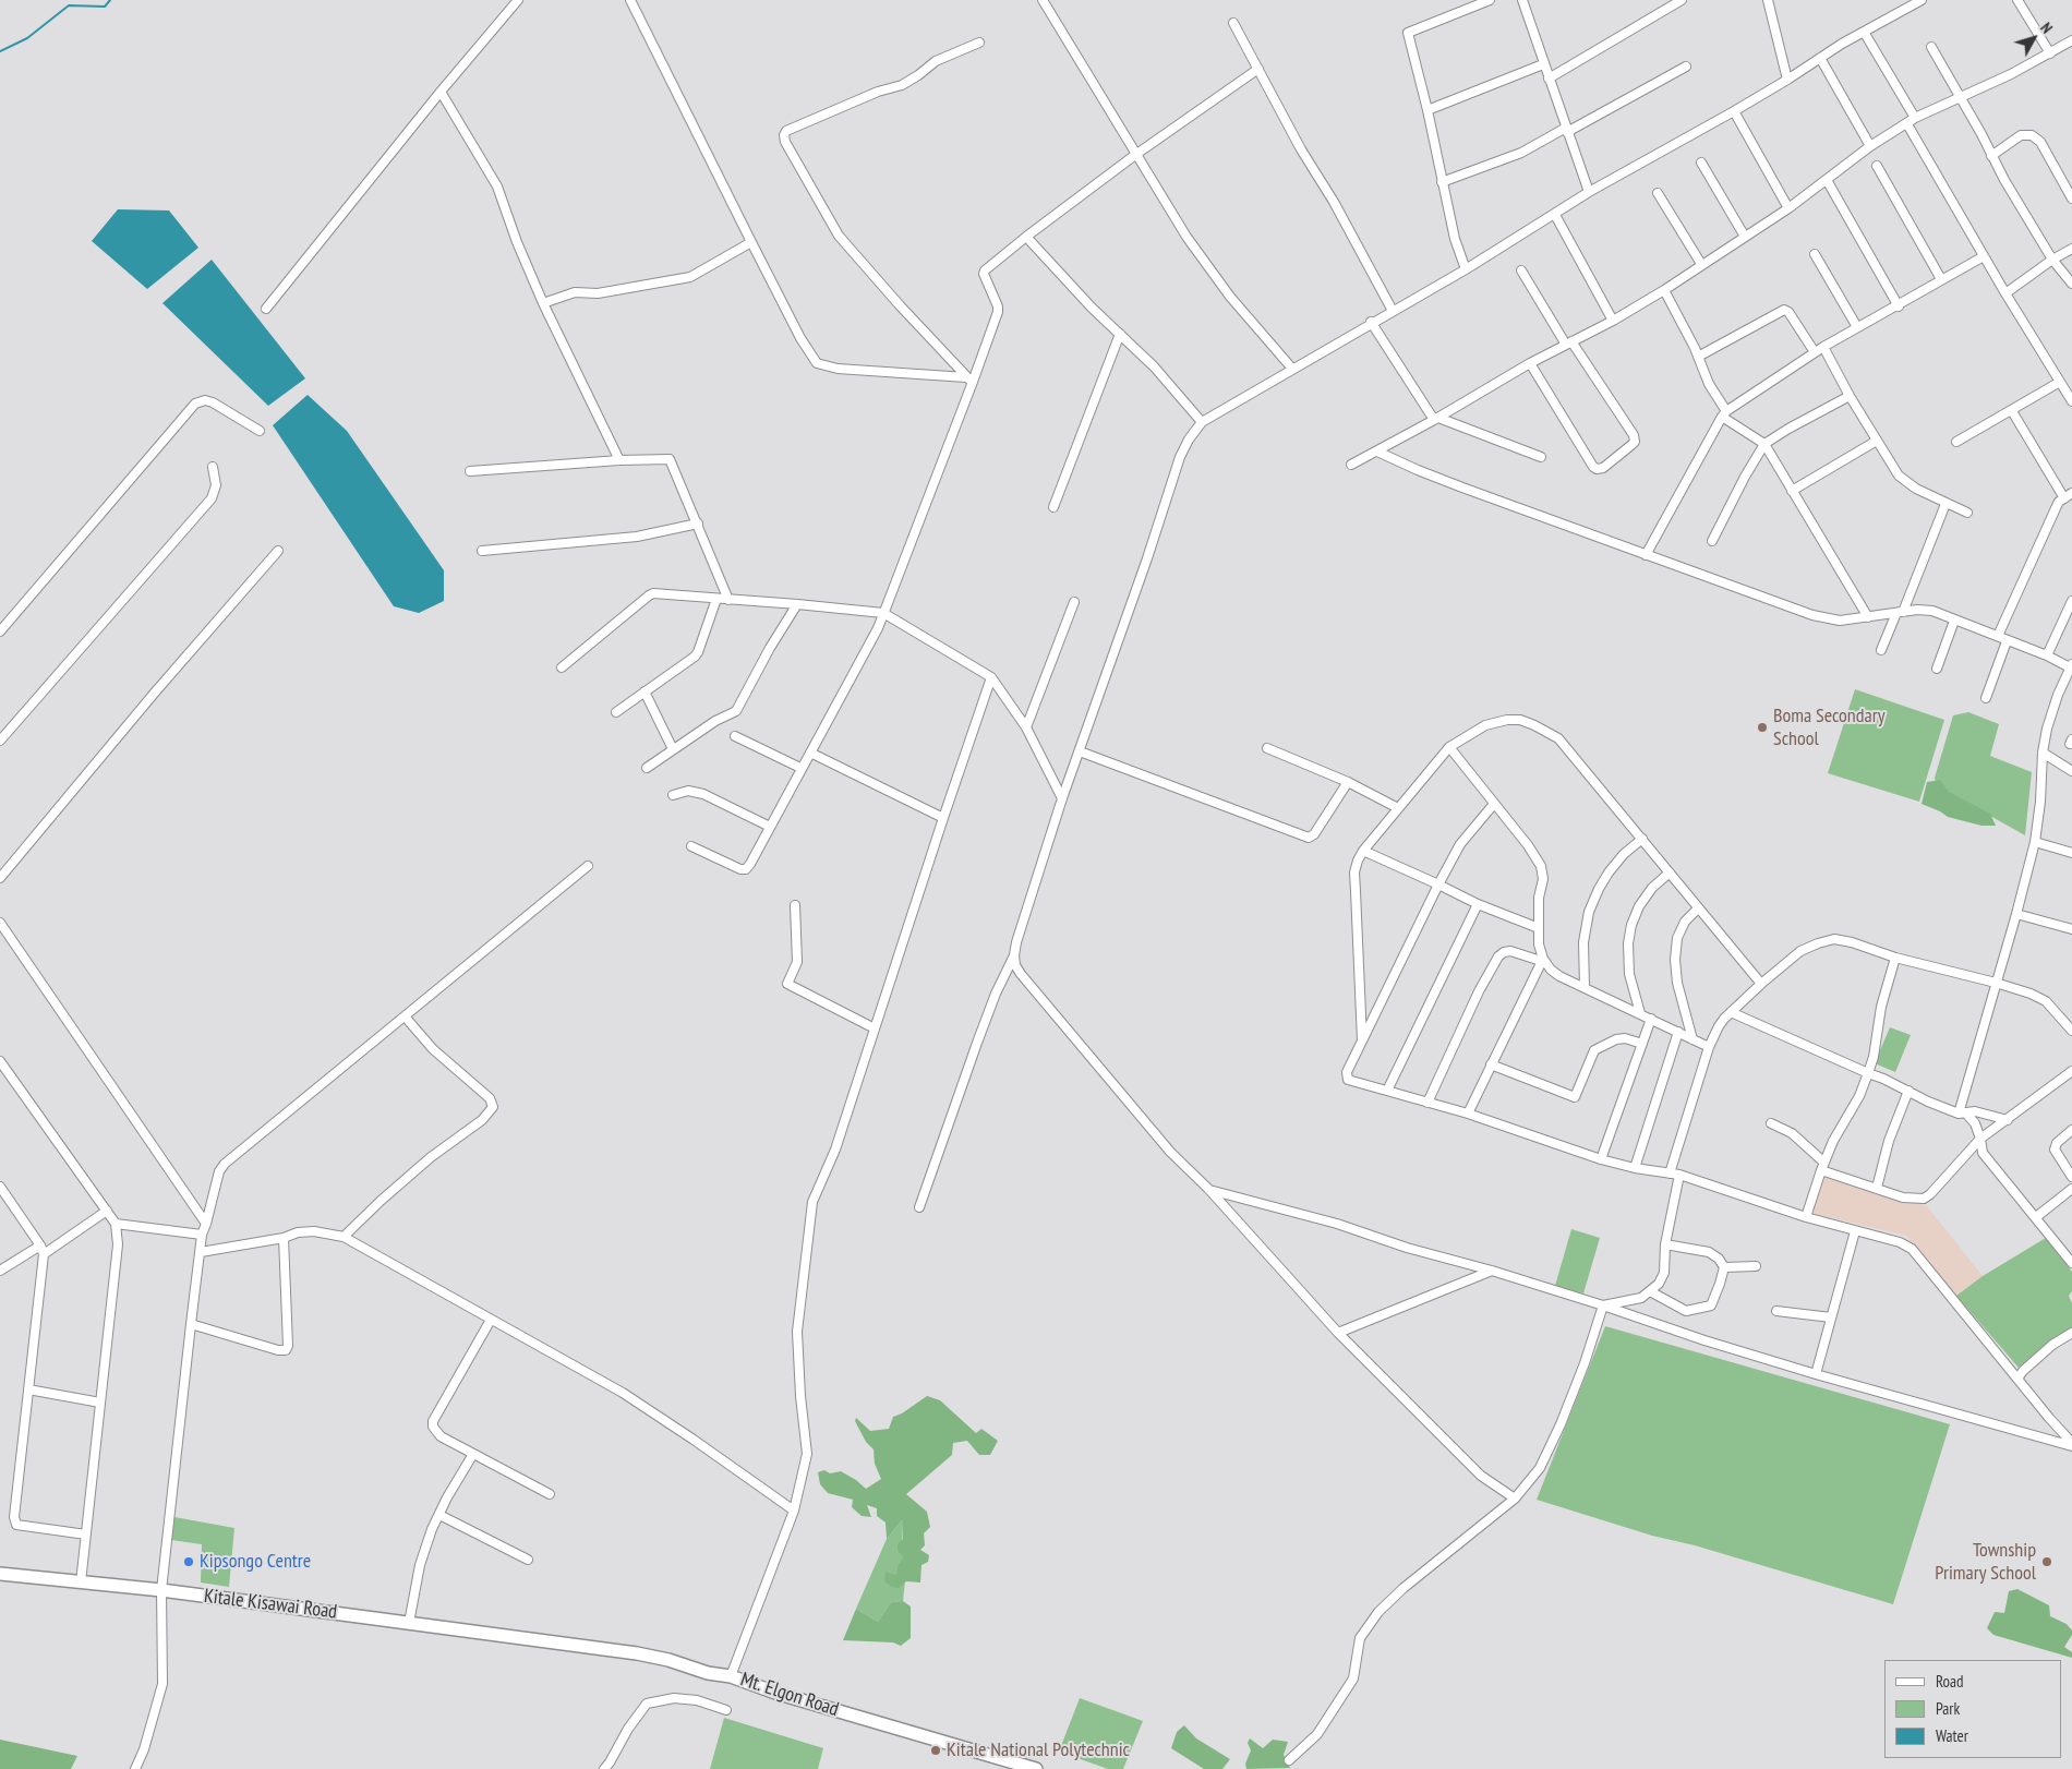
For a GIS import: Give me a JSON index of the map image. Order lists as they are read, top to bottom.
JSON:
{
  "streets": {
    "street": ["Kitale Kisawai Road", "Mt. Elgon Road"]
  },
  "crossings": [
    ["Kitale Kisawai Road", "Mt. Elgon Road"]
  ],
  "places": [
    "Boma Secondary School",
    "Kipsongo Centre",
    "Township Primary School",
    "Kitale National Polytechnic"
  ],
  "legend": ["Road", "Park", "Water"],
  "north": "top right"
}
